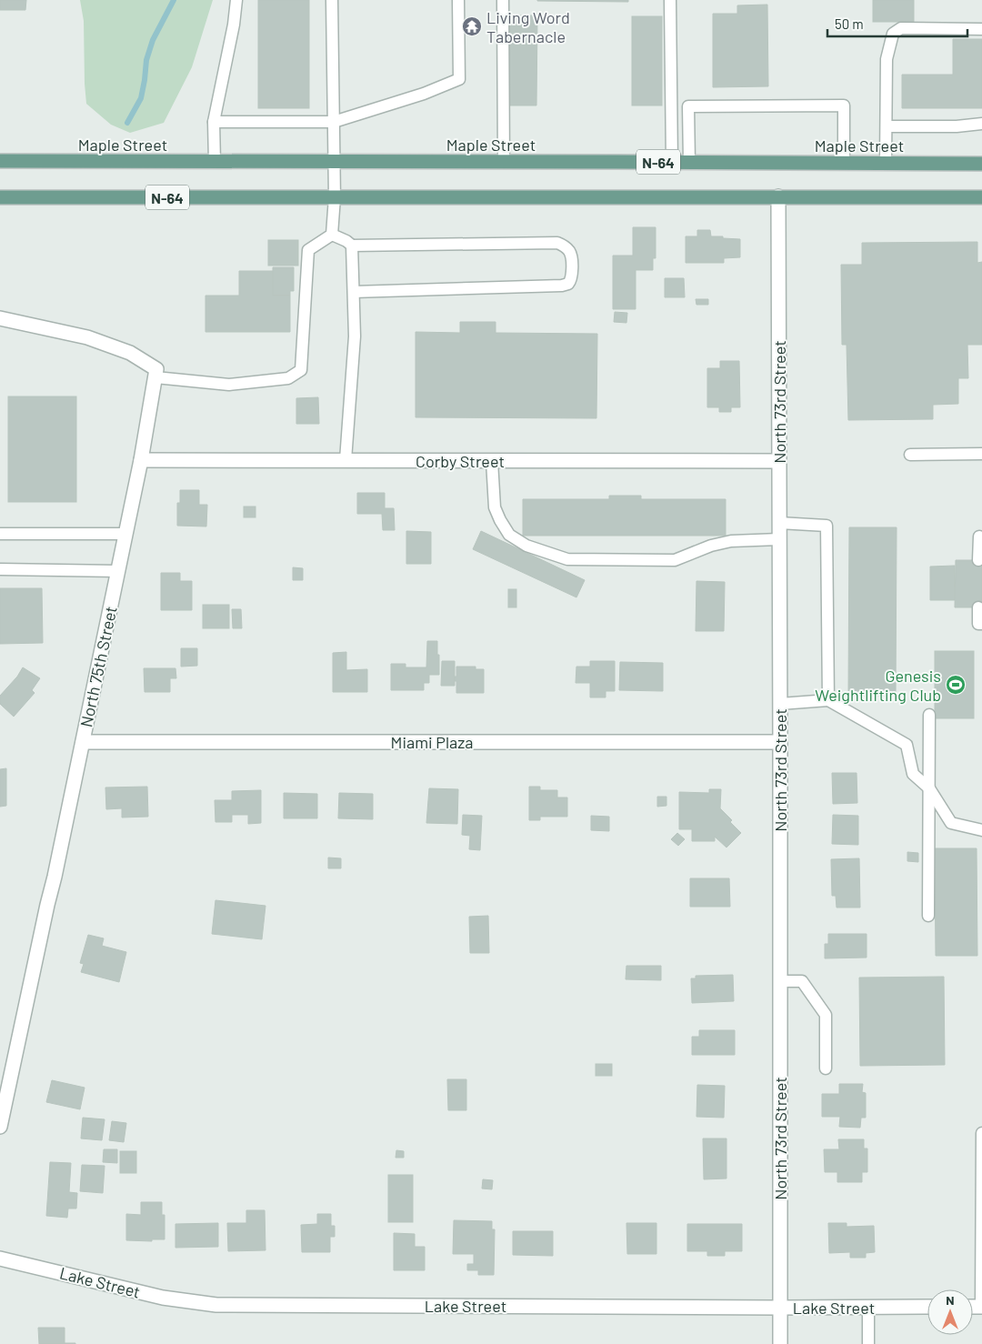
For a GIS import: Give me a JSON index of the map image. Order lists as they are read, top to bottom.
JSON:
{
  "streets": {
    "main road": ["Maple Street", "N-64"],
    "street": [
      "North 73rd Street",
      "Corby Street",
      "North 75th Street",
      "Miami Plaza",
      "Lake Street"
    ]
  },
  "crossings": [
    ["N-64", "North 73rd Street"],
    ["North 73rd Street", "Corby Street"],
    ["North 73rd Street", "Miami Plaza"],
    ["North 73rd Street", "Lake Street"],
    ["Corby Street", "North 75th Street"],
    ["North 75th Street", "Miami Plaza"]
  ],
  "places": {
    "temple": ["Living Word Tabernacle"],
    "sports": ["Genesis Weightlifting Club"]
  },
  "scale_bar": "50 m",
  "north": "top"
}
